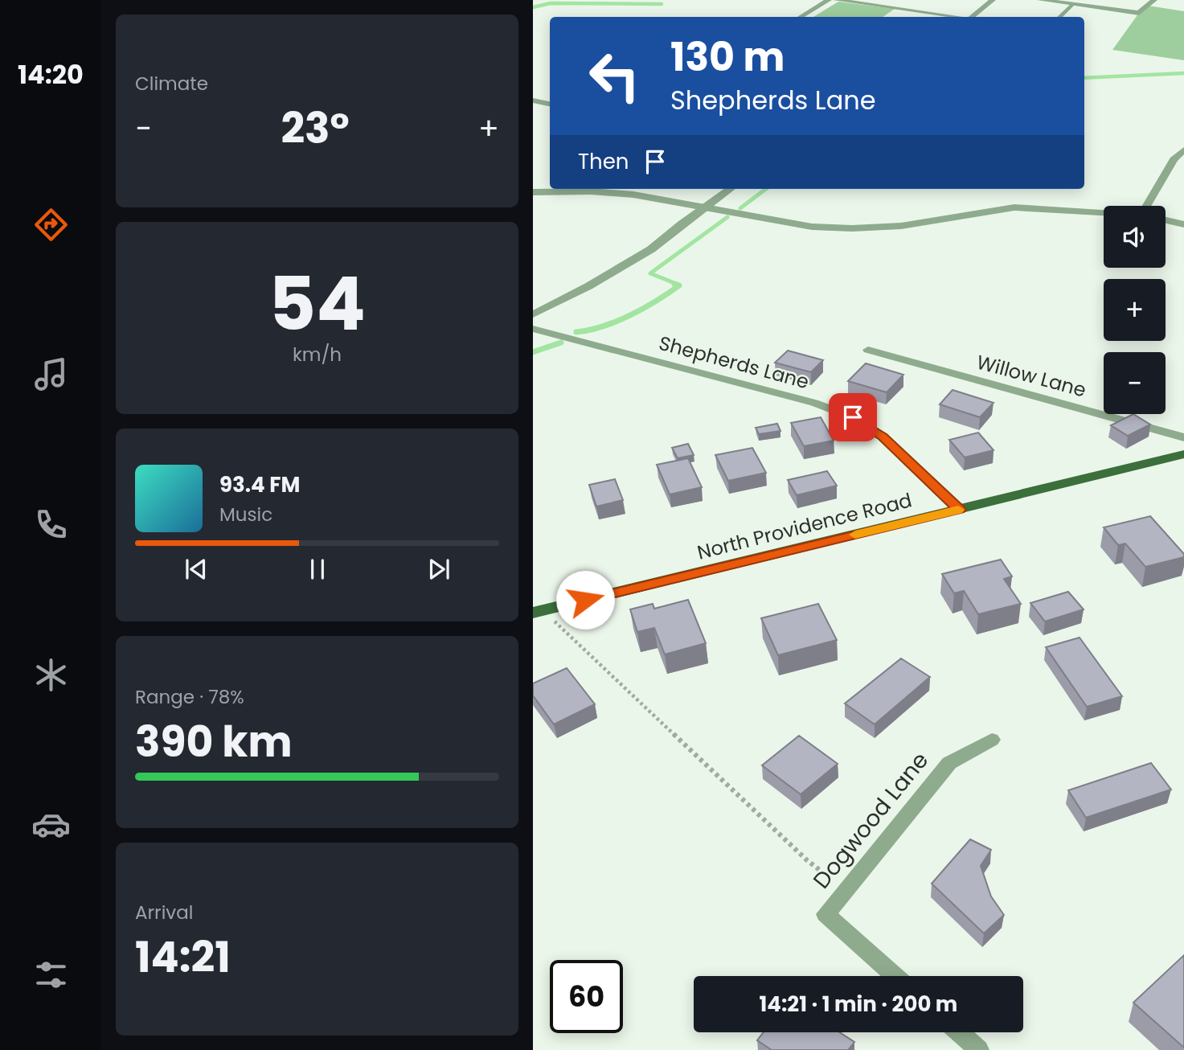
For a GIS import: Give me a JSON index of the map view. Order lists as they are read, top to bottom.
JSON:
{
  "streets": {
    "main road": ["North Providence Road"],
    "street": ["Shepherds Lane", "Willow Lane", "Dogwood Lane"]
  },
  "crossings": [
    ["Shepherds Lane", "North Providence Road"]
  ],
  "page": {
    "tabs": "14:20",
    "tile": [
      "Climate",
      ["54", "km/h"],
      ["Range · 78%", "390 km"],
      ["Arrival", "14:21"]
    ],
    "turn": ["130 m", "Shepherds Lane"],
    "heat": ["−", "23°", "+"],
    "then": "Then",
    "map_buttons": ["+", "−"],
    "song": ["93.4 FM", "Music"],
    "limit": "60",
    "trip": "14:21 · 1 min · 200 m"
  }
}
